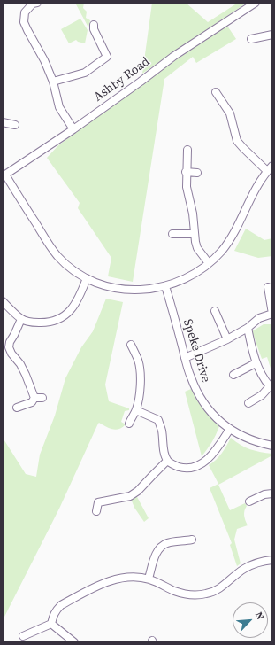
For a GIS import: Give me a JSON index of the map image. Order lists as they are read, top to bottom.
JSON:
{
  "streets": {
    "street": ["Ashby Road", "Speke Drive"]
  },
  "north": "top right"
}
